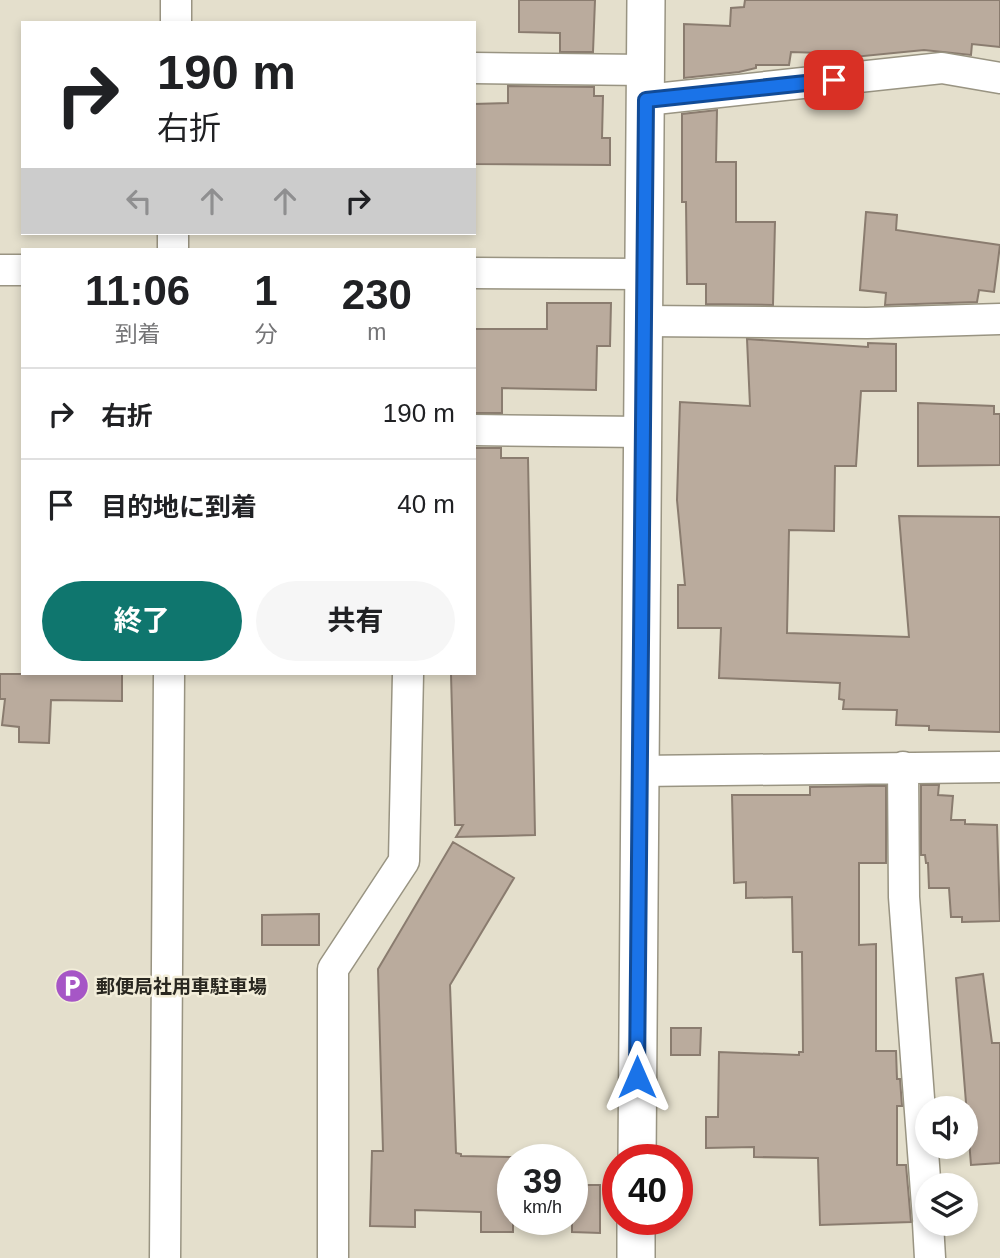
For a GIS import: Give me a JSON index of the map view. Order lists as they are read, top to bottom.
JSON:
{
  "places": {
    "parking": ["郵便局社用車駐車場"]
  },
  "page": {
    "turn": ["190 m", "右折"],
    "eta": [
      "11:06",
      "到着",
      "1",
      "分",
      "230",
      "m"
    ],
    "list": [
      {
        "name": "右折",
        "value": "190 m"
      },
      {
        "name": "目的地に到着",
        "value": "40 m"
      }
    ],
    "buttons": ["終了", "共有"],
    "speed": "39 km/h",
    "limit": "40"
  }
}
